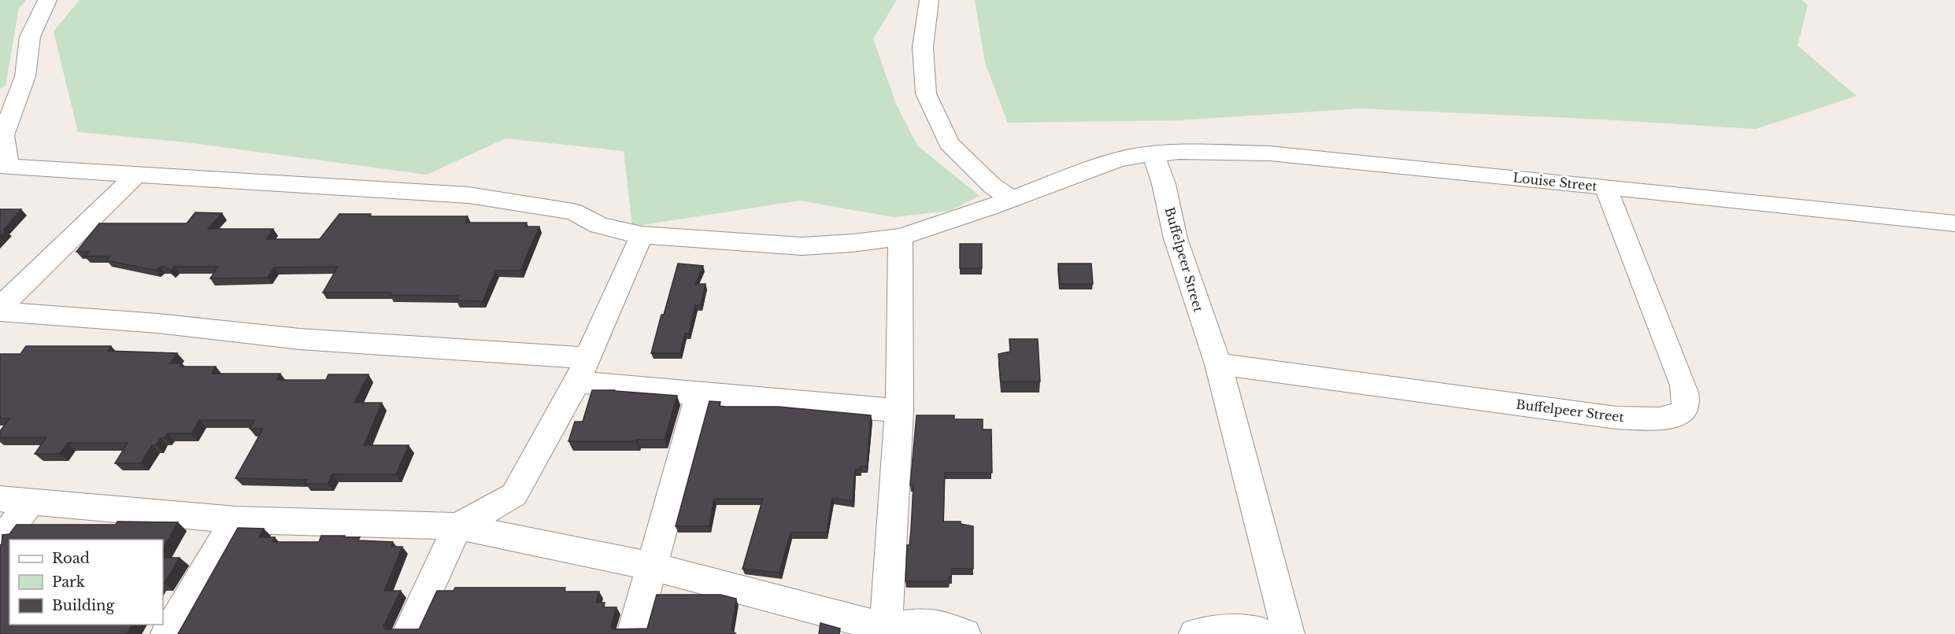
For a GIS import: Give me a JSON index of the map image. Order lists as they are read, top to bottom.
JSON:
{
  "streets": {
    "street": ["Louise Street", "Buffelpeer Street"]
  },
  "crossings": [
    ["Louise Street", "Buffelpeer Street"]
  ],
  "legend": ["Road", "Park", "Building"]
}
